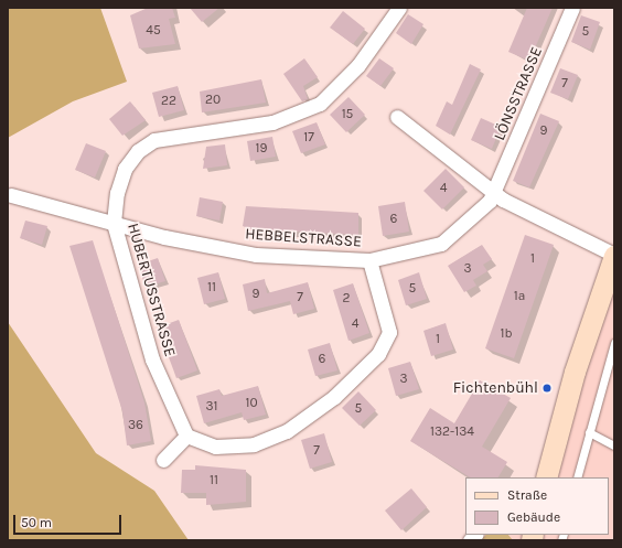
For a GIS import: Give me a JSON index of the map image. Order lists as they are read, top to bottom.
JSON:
{
  "streets": {
    "street": ["LÖNSSTRASSE", "HEBBELSTRASSE", "HUBERTUSSTRASSE"]
  },
  "crossings": [
    ["LÖNSSTRASSE", "HEBBELSTRASSE"],
    ["HEBBELSTRASSE", "HUBERTUSSTRASSE"]
  ],
  "places": ["Fichtenbühl"],
  "house_numbers": [
    "45",
    "5",
    "7",
    "20",
    "22",
    "15",
    "9",
    "17",
    "19",
    "4",
    "6",
    "1",
    "3",
    "11",
    "5",
    "9",
    "1a",
    "7",
    "2",
    "4",
    "1b",
    "1",
    "6",
    "3",
    "10",
    "31",
    "5",
    "36",
    "132-134",
    "7",
    "11"
  ],
  "legend": ["Straße", "Gebäude"],
  "scale_bar": "50 m"
}
